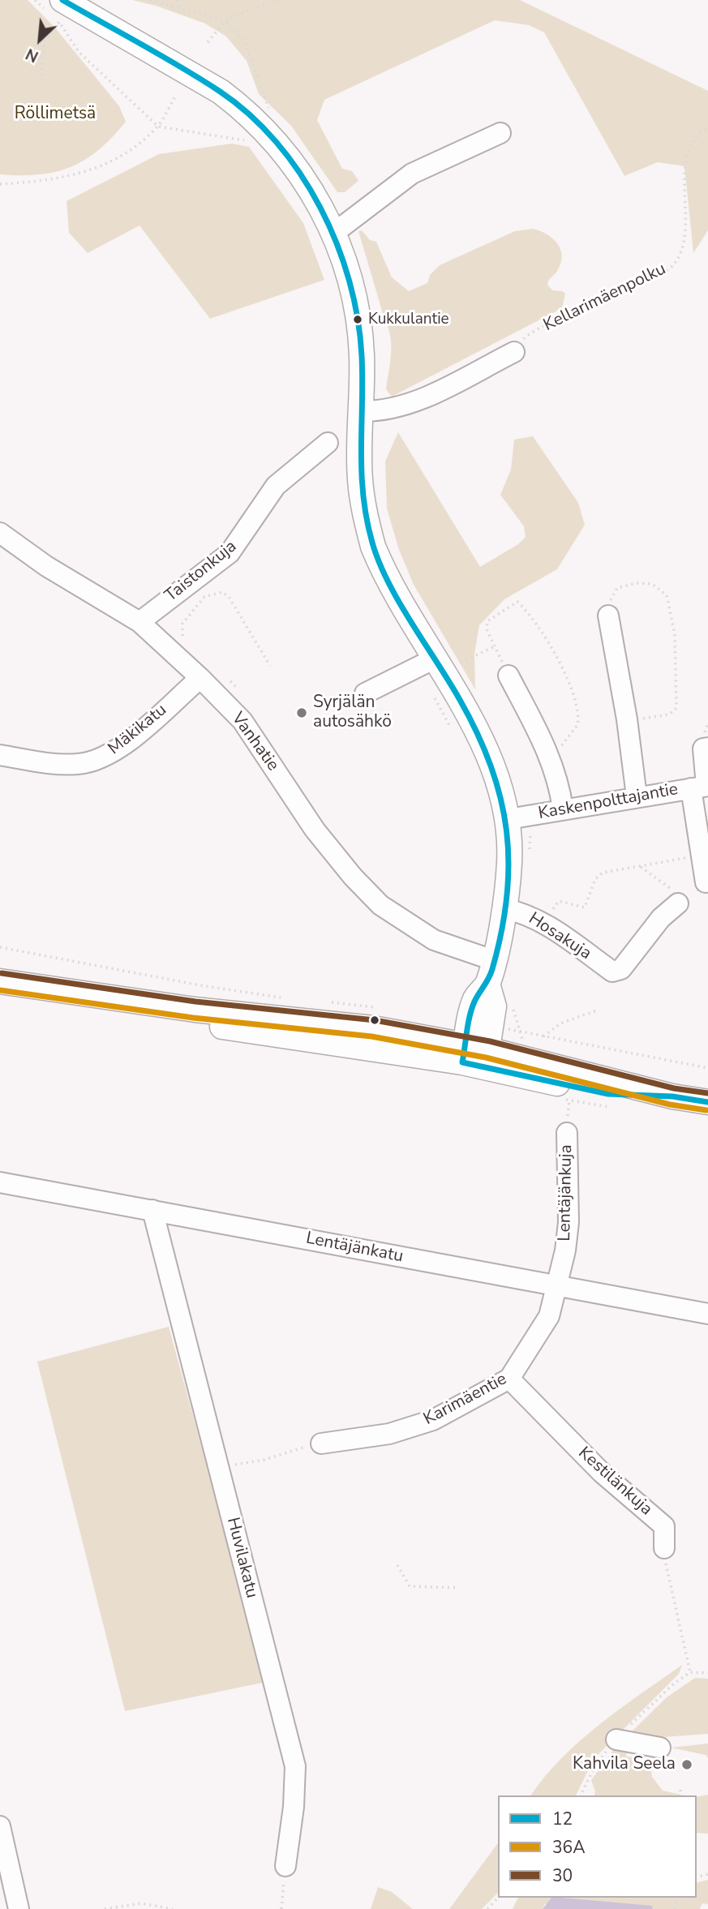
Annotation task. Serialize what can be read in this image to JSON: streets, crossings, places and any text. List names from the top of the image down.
{
  "streets": {
    "street": [
      "Taistonkuja",
      "Mäkikatu",
      "Vanhatie",
      "Kaskenpolttajantie",
      "Hosakuja",
      "Lentäjänkuja",
      "Lentäjänkatu",
      "Karimäentie",
      "Kestilänkuja",
      "Huvilakatu"
    ],
    "path": ["Kellarimäenpolku"]
  },
  "crossings": [
    ["Taistonkuja", "Vanhatie"],
    ["Mäkikatu", "Vanhatie"],
    ["Lentäjänkuja", "Lentäjänkatu"],
    ["Lentäjänkuja", "Karimäentie"],
    ["Lentäjänkatu", "Karimäentie"],
    ["Lentäjänkatu", "Huvilakatu"],
    ["Karimäentie", "Kestilänkuja"]
  ],
  "parks": ["Röllimetsä"],
  "places": ["Kukkulantie", "Syrjälän autosähkö", "Kahvila Seela"],
  "lines": ["transit line 12", "transit line 30", "transit line 36A"],
  "legend": ["12", "36A", "30"],
  "north": "bottom left"
}
